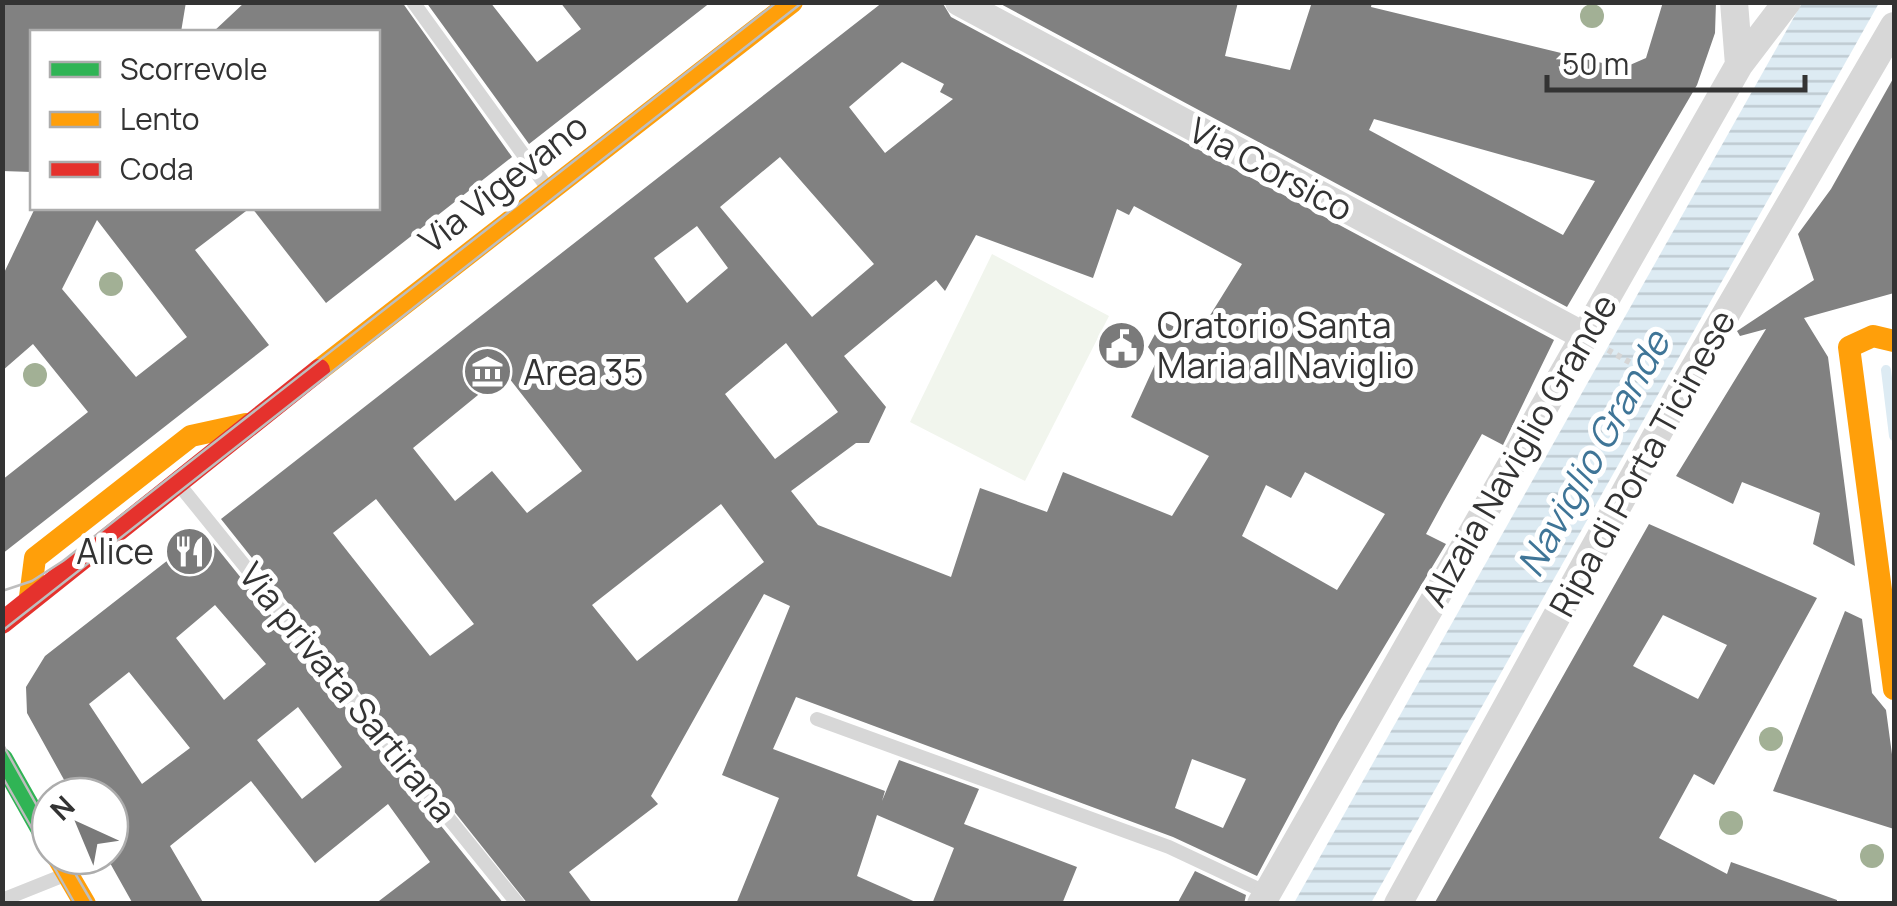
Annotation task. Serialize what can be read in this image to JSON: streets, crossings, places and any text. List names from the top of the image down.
{
  "streets": {
    "street": [
      "Via Corsico",
      "Via Vigevano",
      "Alzaia Naviglio Grande",
      "Ripa di Porta Ticinese"
    ],
    "lane": ["Via privata Sartirana"]
  },
  "crossings": [
    ["Via Corsico", "Alzaia Naviglio Grande"],
    ["Via Vigevano", "Via privata Sartirana"]
  ],
  "water": ["Naviglio Grande"],
  "places": {
    "public building": ["Oratorio Santa Maria al Naviglio"],
    "museum": ["Area 35"],
    "restaurant": ["Alice"]
  },
  "legend": ["Scorrevole", "Lento", "Coda"],
  "scale_bar": "50 m",
  "north": "top left"
}
